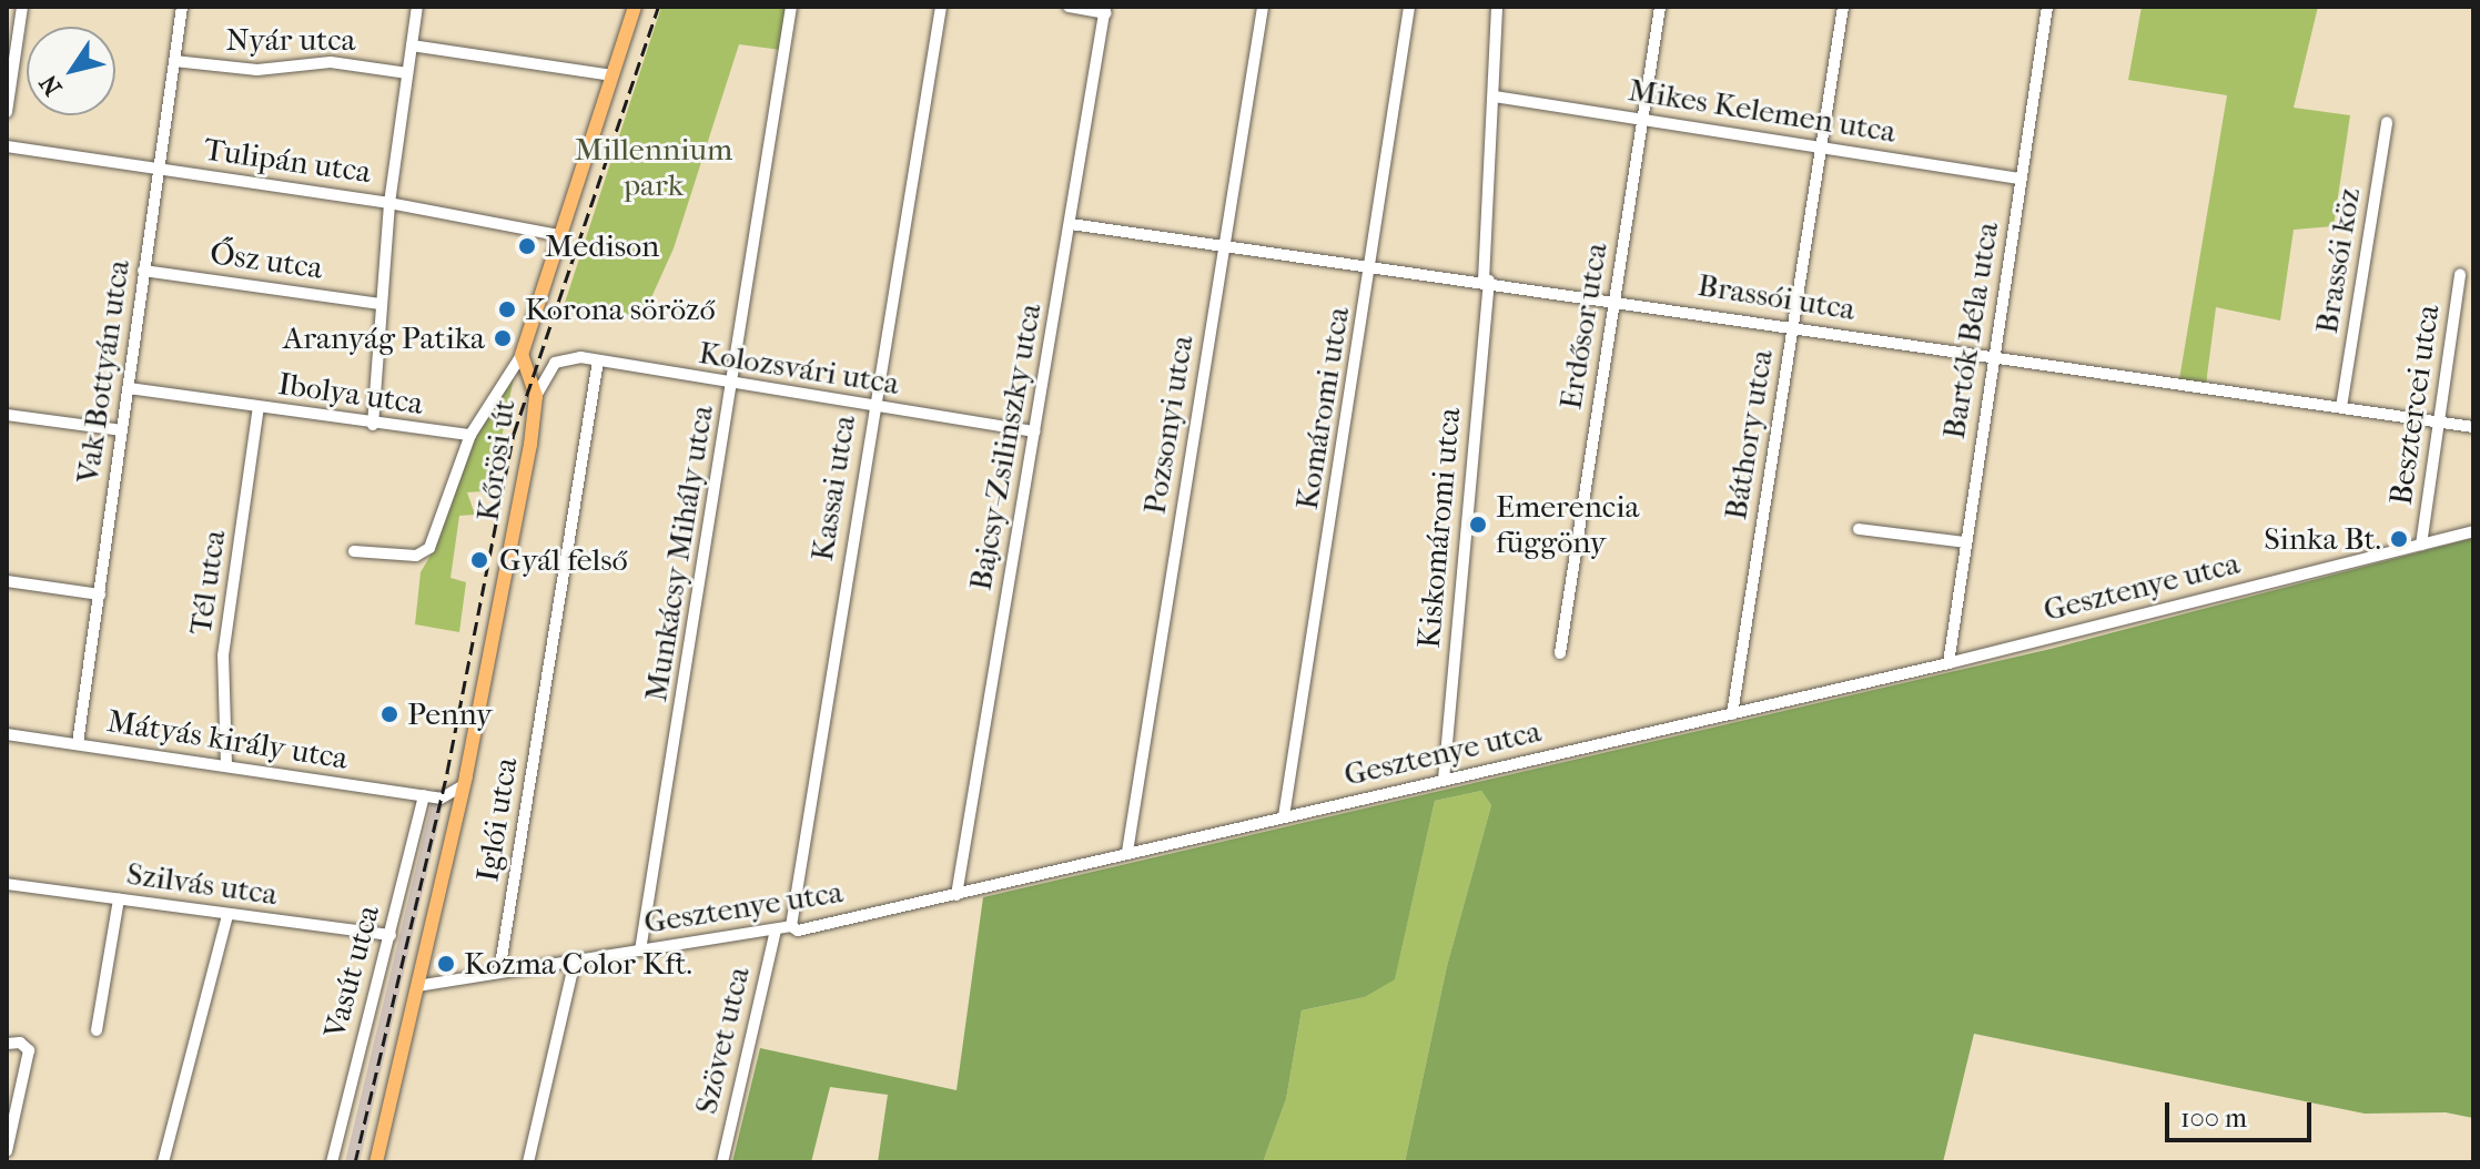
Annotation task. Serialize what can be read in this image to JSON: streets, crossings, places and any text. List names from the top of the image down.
{
  "streets": {
    "main road": ["Kőrösi út"],
    "street": [
      "Nyár utca",
      "Mikes Kelemen utca",
      "Tulipán utca",
      "Ősz utca",
      "Brassói köz",
      "Brassói utca",
      "Erdősor utca",
      "Bartók Béla utca",
      "Kolozsvári utca",
      "Vak Bottyán utca",
      "Ibolya utca",
      "Besztercei utca",
      "Komáromi utca",
      "Pozsonyi utca",
      "Báthory utca",
      "Bajcsy-Zsilinszky utca",
      "Kassai utca",
      "Kiskomáromi utca",
      "Munkácsy Mihály utca",
      "Tél utca",
      "Gesztenye utca",
      "Mátyás király utca",
      "Iglói utca",
      "Szilvás utca",
      "Vasút utca",
      "Szövet utca"
    ]
  },
  "crossings": [
    ["Nyár utca", "Vak Bottyán utca"],
    ["Mikes Kelemen utca", "Erdősor utca"],
    ["Mikes Kelemen utca", "Bartók Béla utca"],
    ["Mikes Kelemen utca", "Báthory utca"],
    ["Mikes Kelemen utca", "Kiskomáromi utca"],
    ["Tulipán utca", "Vak Bottyán utca"],
    ["Ősz utca", "Vak Bottyán utca"],
    ["Brassói köz", "Brassói utca"],
    ["Brassói utca", "Erdősor utca"],
    ["Brassói utca", "Bartók Béla utca"],
    ["Brassói utca", "Besztercei utca"],
    ["Brassói utca", "Komáromi utca"],
    ["Brassói utca", "Pozsonyi utca"],
    ["Brassói utca", "Báthory utca"],
    ["Brassói utca", "Bajcsy-Zsilinszky utca"],
    ["Brassói utca", "Kiskomáromi utca"],
    ["Bartók Béla utca", "Gesztenye utca"],
    ["Kolozsvári utca", "Bajcsy-Zsilinszky utca"],
    ["Kolozsvári utca", "Kőrösi út"],
    ["Kolozsvári utca", "Kassai utca"],
    ["Kolozsvári utca", "Munkácsy Mihály utca"],
    ["Kolozsvári utca", "Iglói utca"],
    ["Vak Bottyán utca", "Ibolya utca"],
    ["Vak Bottyán utca", "Mátyás király utca"],
    ["Ibolya utca", "Tél utca"],
    ["Besztercei utca", "Gesztenye utca"],
    ["Komáromi utca", "Gesztenye utca"],
    ["Pozsonyi utca", "Gesztenye utca"],
    ["Báthory utca", "Gesztenye utca"],
    ["Bajcsy-Zsilinszky utca", "Gesztenye utca"],
    ["Kőrösi út", "Gesztenye utca"],
    ["Kassai utca", "Gesztenye utca"],
    ["Kiskomáromi utca", "Gesztenye utca"],
    ["Munkácsy Mihály utca", "Gesztenye utca"],
    ["Tél utca", "Mátyás király utca"],
    ["Gesztenye utca", "Iglói utca"],
    ["Gesztenye utca", "Szövet utca"],
    ["Mátyás király utca", "Vasút utca"],
    ["Szilvás utca", "Vasút utca"]
  ],
  "parks": ["Millennium park"],
  "places": [
    "Medison",
    "Korona söröző",
    "Aranyág Patika",
    "Emerencia függöny",
    "Sinka Bt.",
    "Gyál felső",
    "Penny",
    "Kozma Color Kft."
  ],
  "scale_bar": "100 m",
  "north": "bottom left"
}
